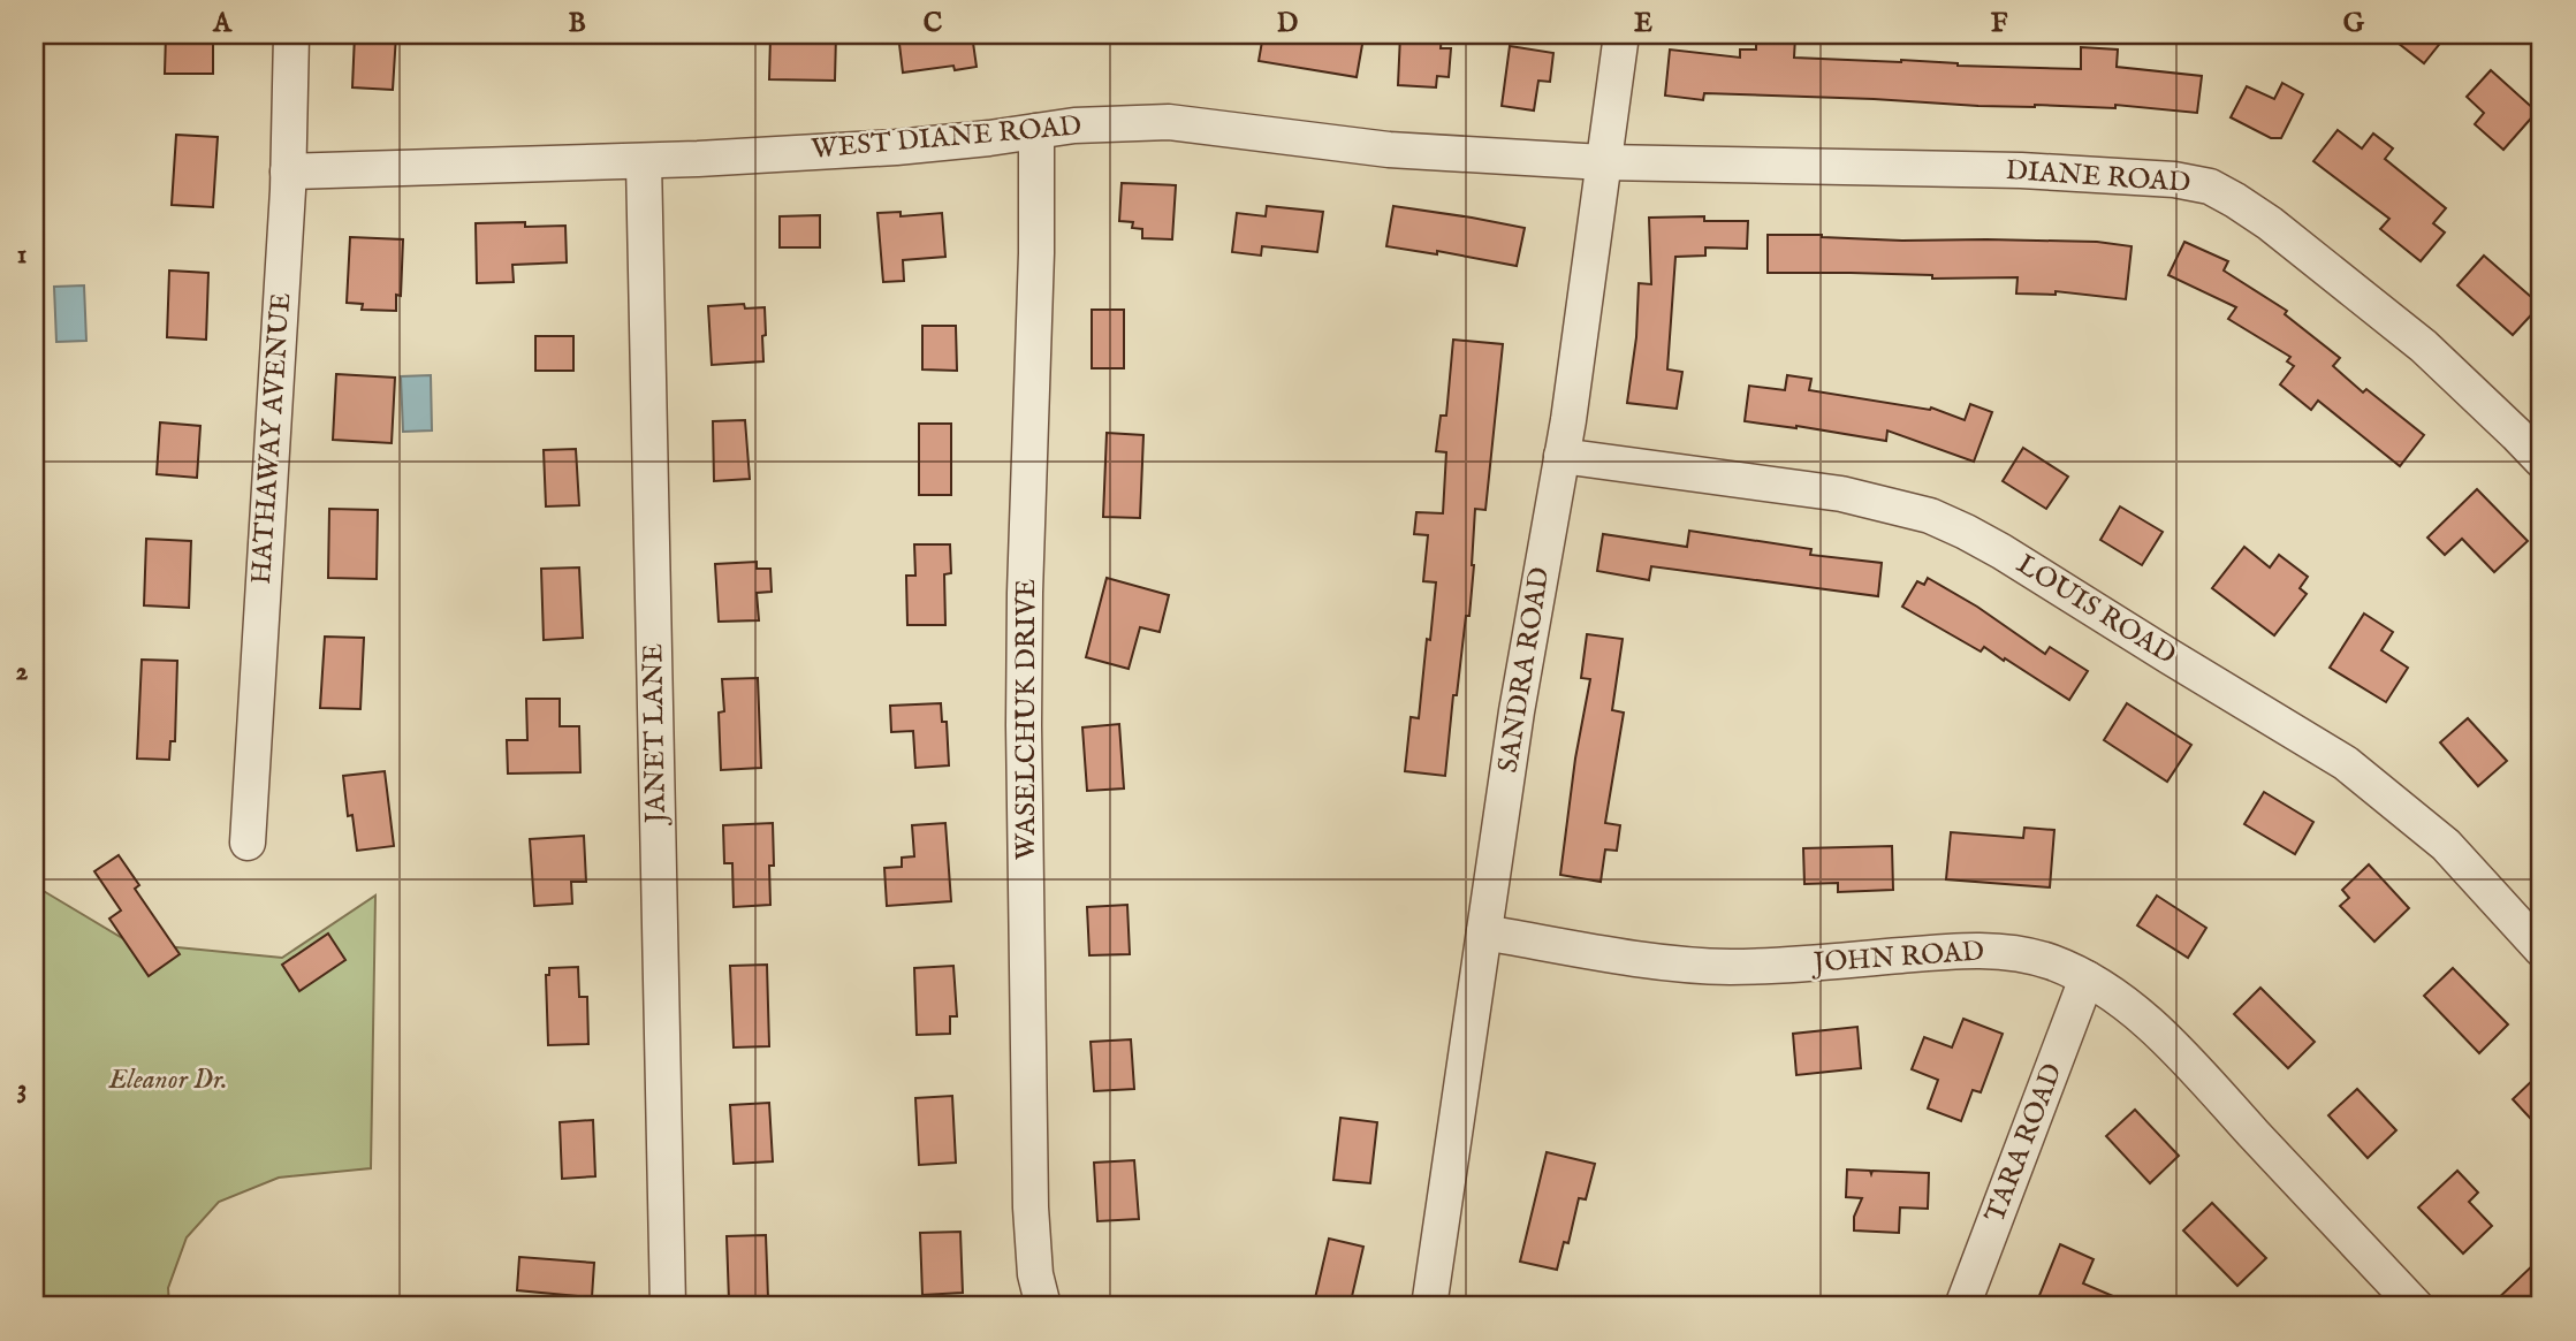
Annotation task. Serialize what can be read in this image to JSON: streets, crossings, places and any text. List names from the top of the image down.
{
  "streets": {
    "street": [
      "WEST DIANE ROAD",
      "DIANE ROAD",
      "HATHAWAY AVENUE",
      "LOUIS ROAD",
      "SANDRA ROAD",
      "WASELCHUK DRIVE",
      "JANET LANE",
      "JOHN ROAD",
      "TARA ROAD"
    ]
  },
  "crossings": [
    ["WEST DIANE ROAD", "DIANE ROAD"],
    ["WEST DIANE ROAD", "HATHAWAY AVENUE"],
    ["WEST DIANE ROAD", "SANDRA ROAD"],
    ["WEST DIANE ROAD", "WASELCHUK DRIVE"],
    ["WEST DIANE ROAD", "JANET LANE"],
    ["DIANE ROAD", "SANDRA ROAD"],
    ["LOUIS ROAD", "SANDRA ROAD"],
    ["SANDRA ROAD", "JOHN ROAD"],
    ["JOHN ROAD", "TARA ROAD"]
  ],
  "parks": ["Eleanor Dr."],
  "grid": {
    "columns": [
      "A",
      "B",
      "C",
      "D",
      "E",
      "F",
      "G"
    ],
    "rows": ["1", "2", "3"]
  }
}
